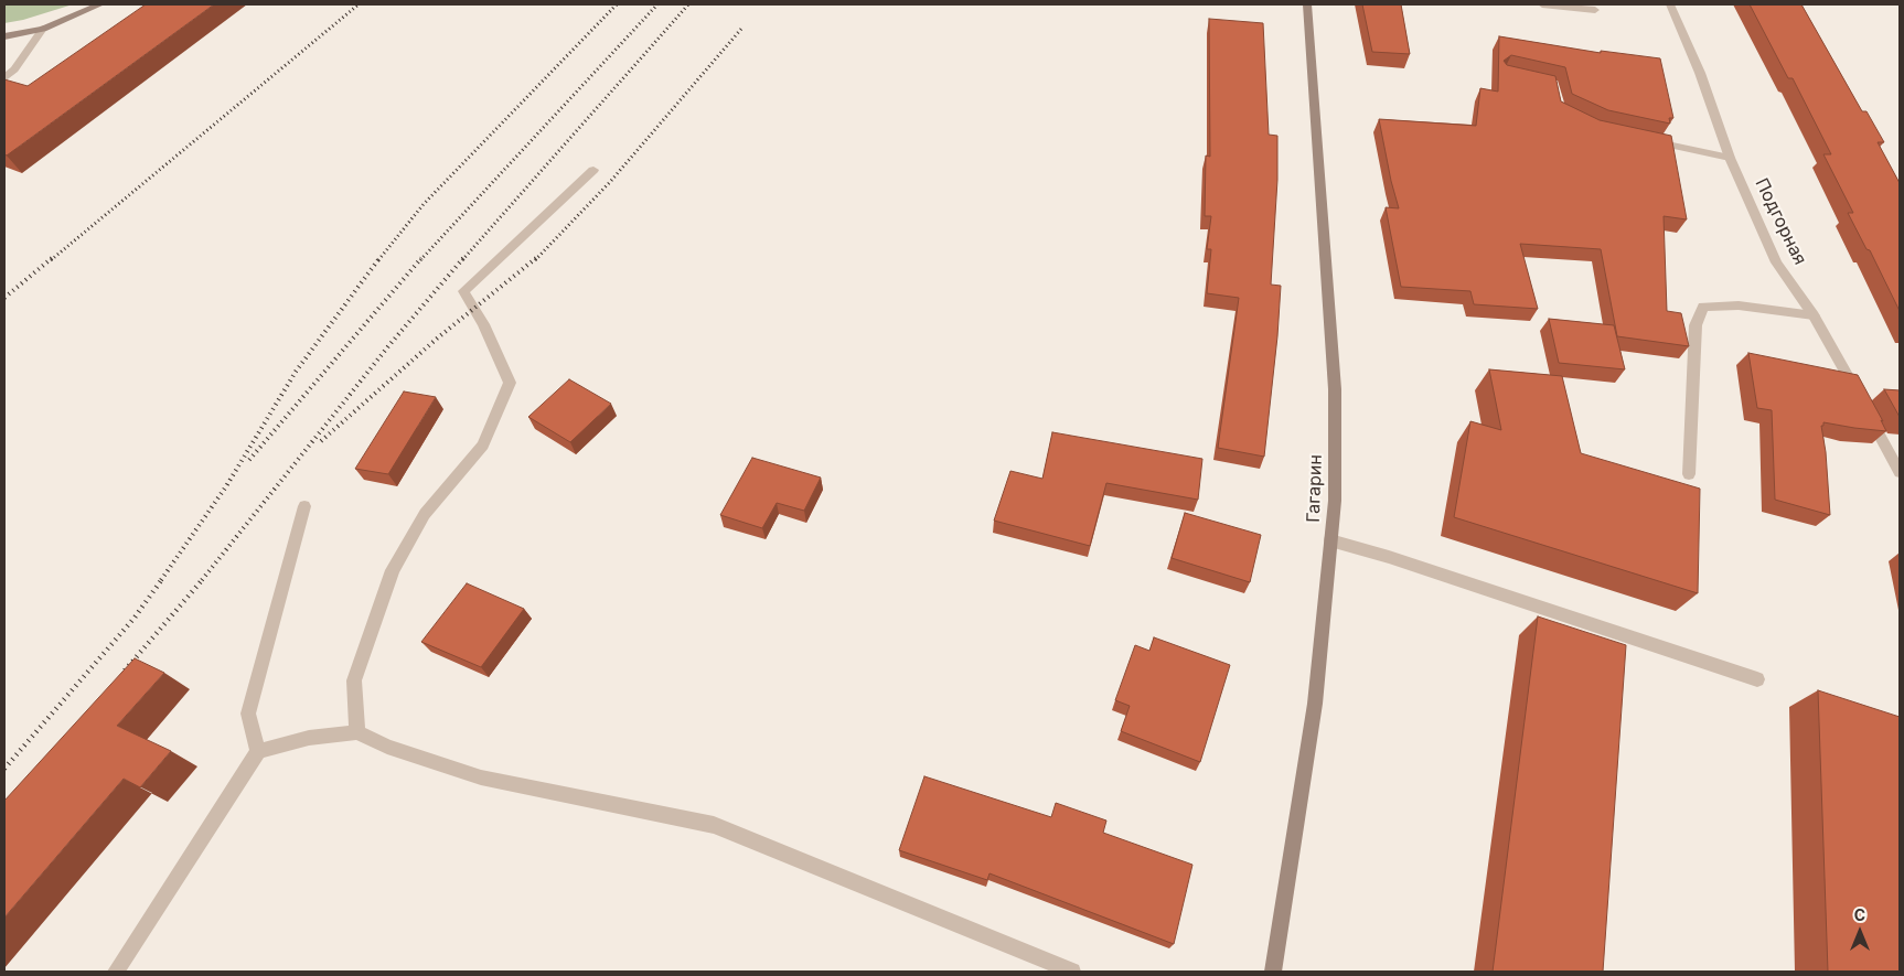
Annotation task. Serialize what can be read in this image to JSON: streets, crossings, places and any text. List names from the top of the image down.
{
  "streets": {
    "main road": ["Гагарин"],
    "street": ["Подгорная"]
  },
  "north": "top"
}
